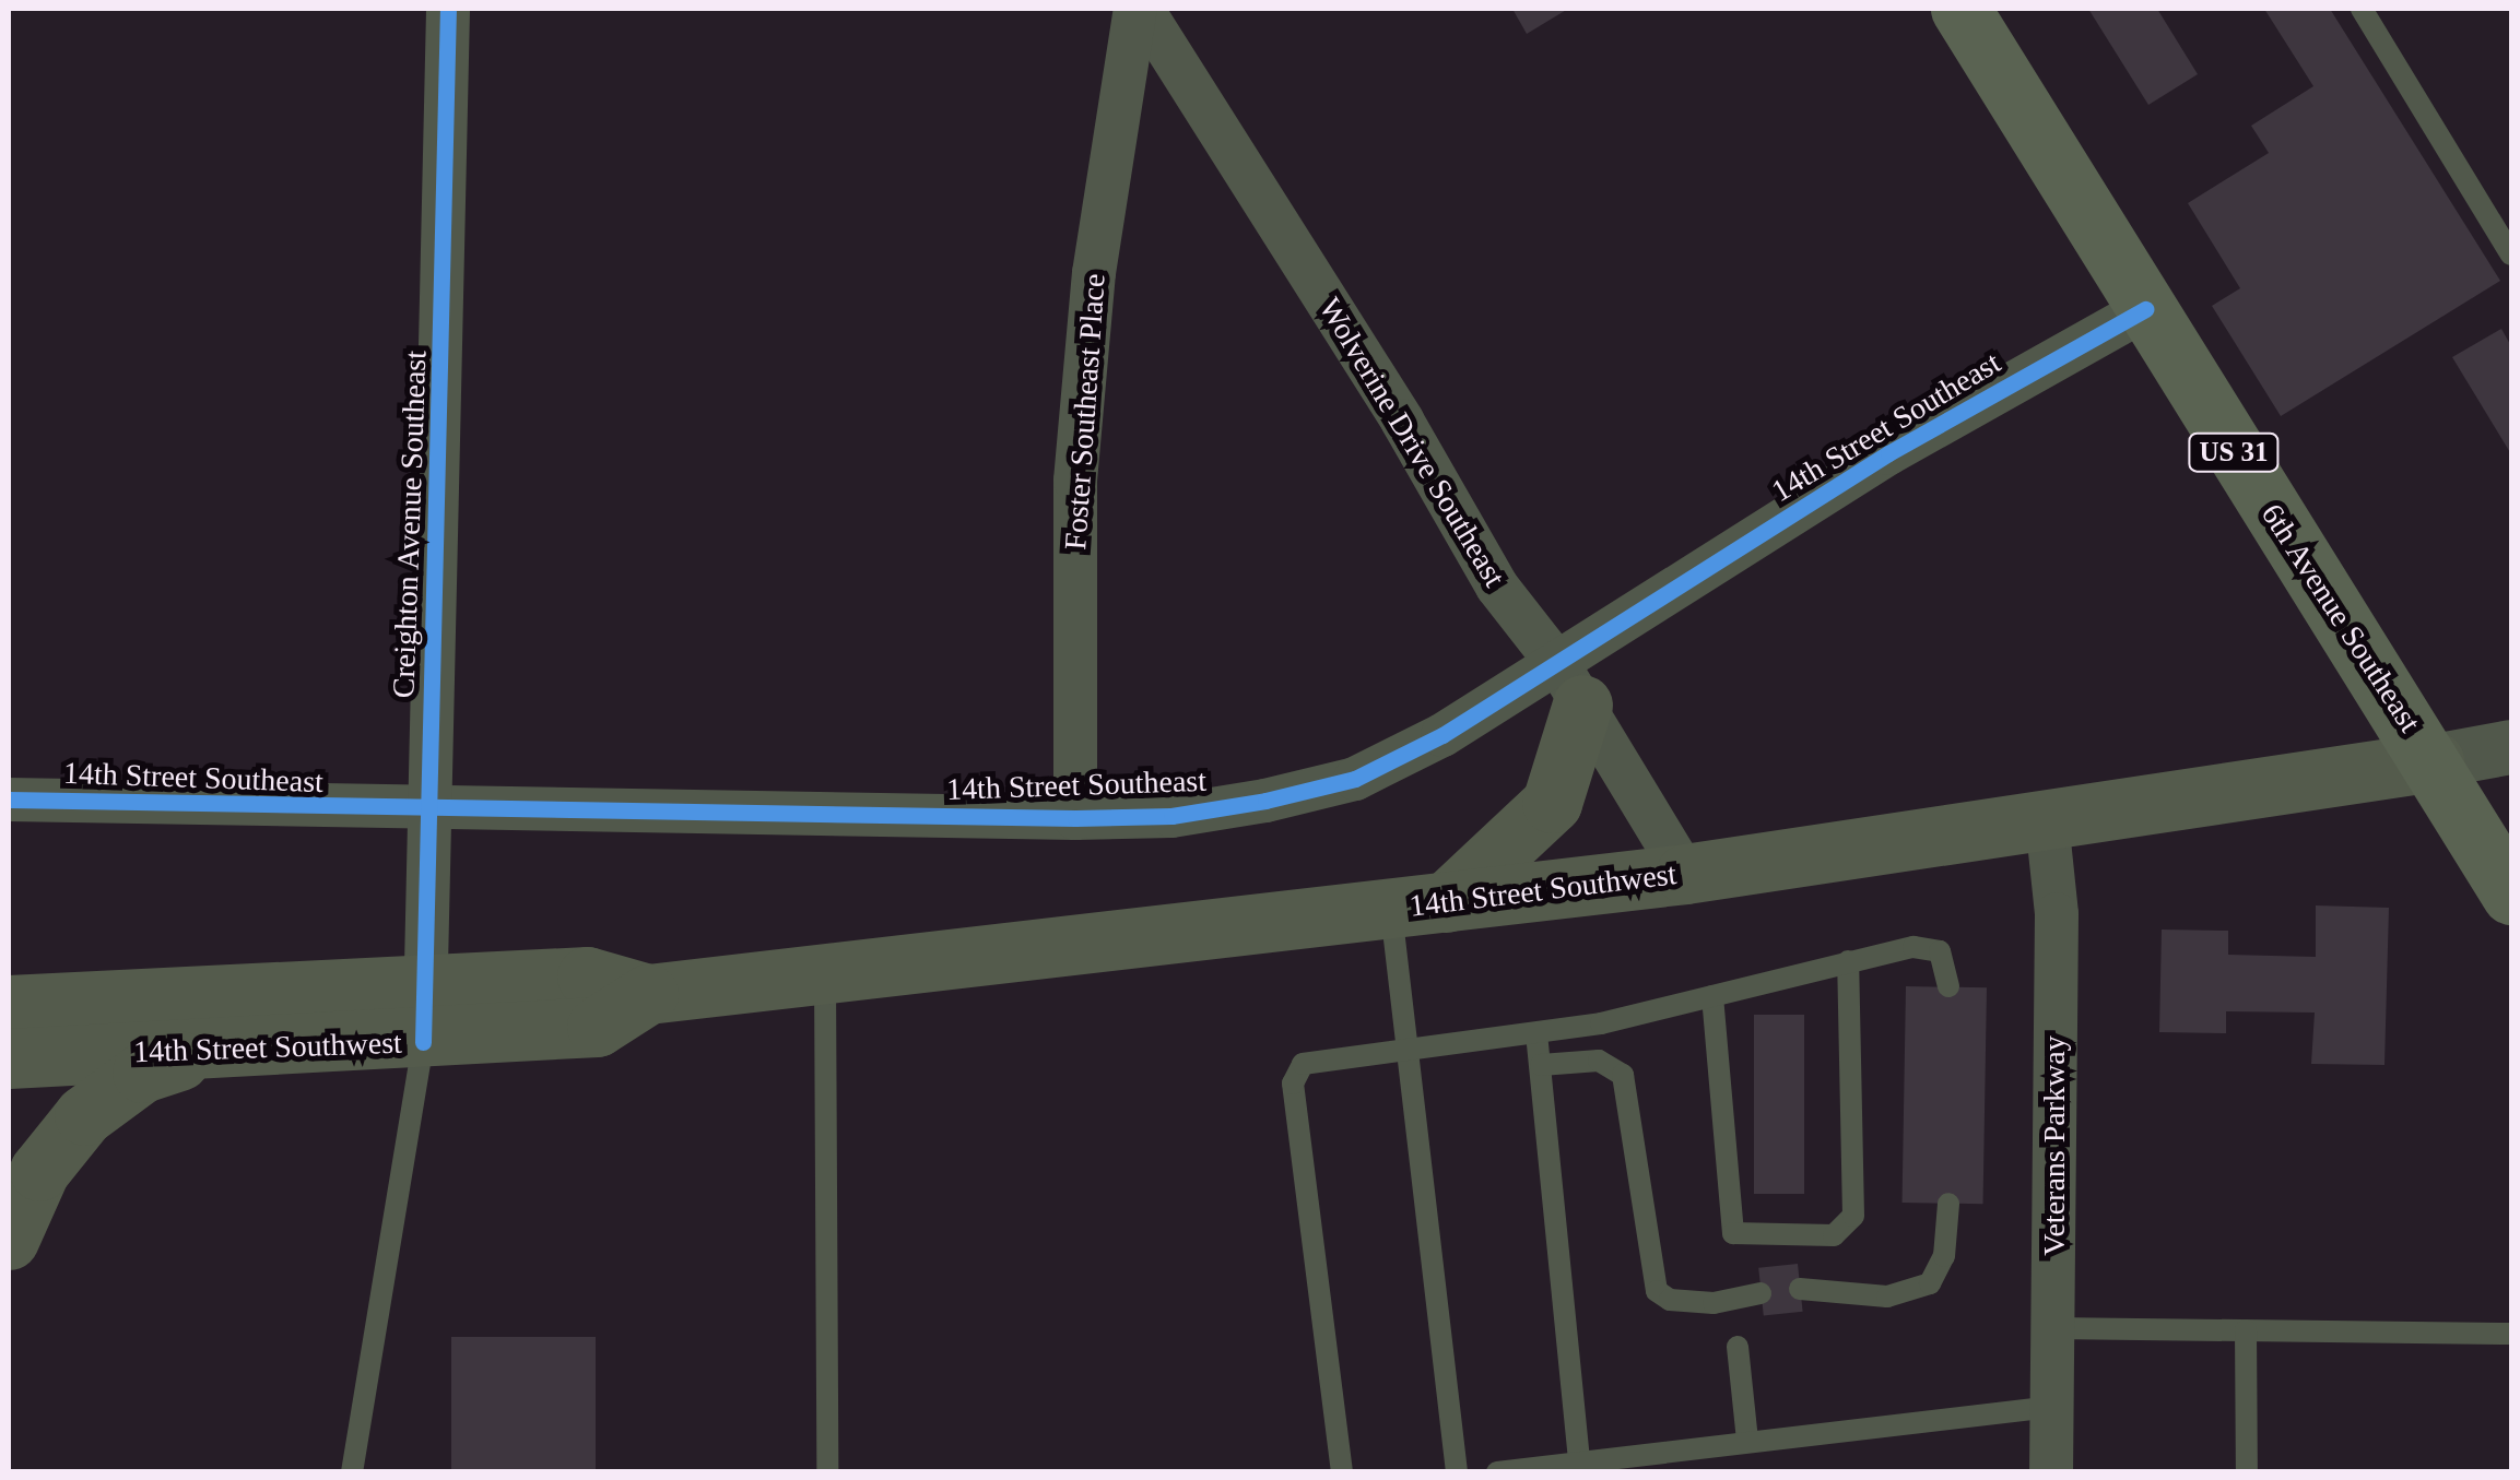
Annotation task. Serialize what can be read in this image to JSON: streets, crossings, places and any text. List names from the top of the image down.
{
  "streets": {
    "main road": ["US 31", "6th Avenue Southeast", "14th Street Southwest"],
    "street": [
      "Foster Southeast Place",
      "14th Street Southeast",
      "Wolverine Drive Southeast",
      "Creighton Avenue Southeast",
      "Veterans Parkway"
    ]
  },
  "crossings": [
    ["Foster Southeast Place", "14th Street Southeast"],
    ["Foster Southeast Place", "Wolverine Drive Southeast"],
    ["14th Street Southeast", "Wolverine Drive Southeast"],
    ["14th Street Southeast", "Creighton Avenue Southeast"],
    ["14th Street Southeast", "6th Avenue Southeast"],
    ["Wolverine Drive Southeast", "14th Street Southwest"],
    ["Creighton Avenue Southeast", "14th Street Southwest"],
    ["6th Avenue Southeast", "14th Street Southwest"],
    ["14th Street Southwest", "Veterans Parkway"]
  ]
}
